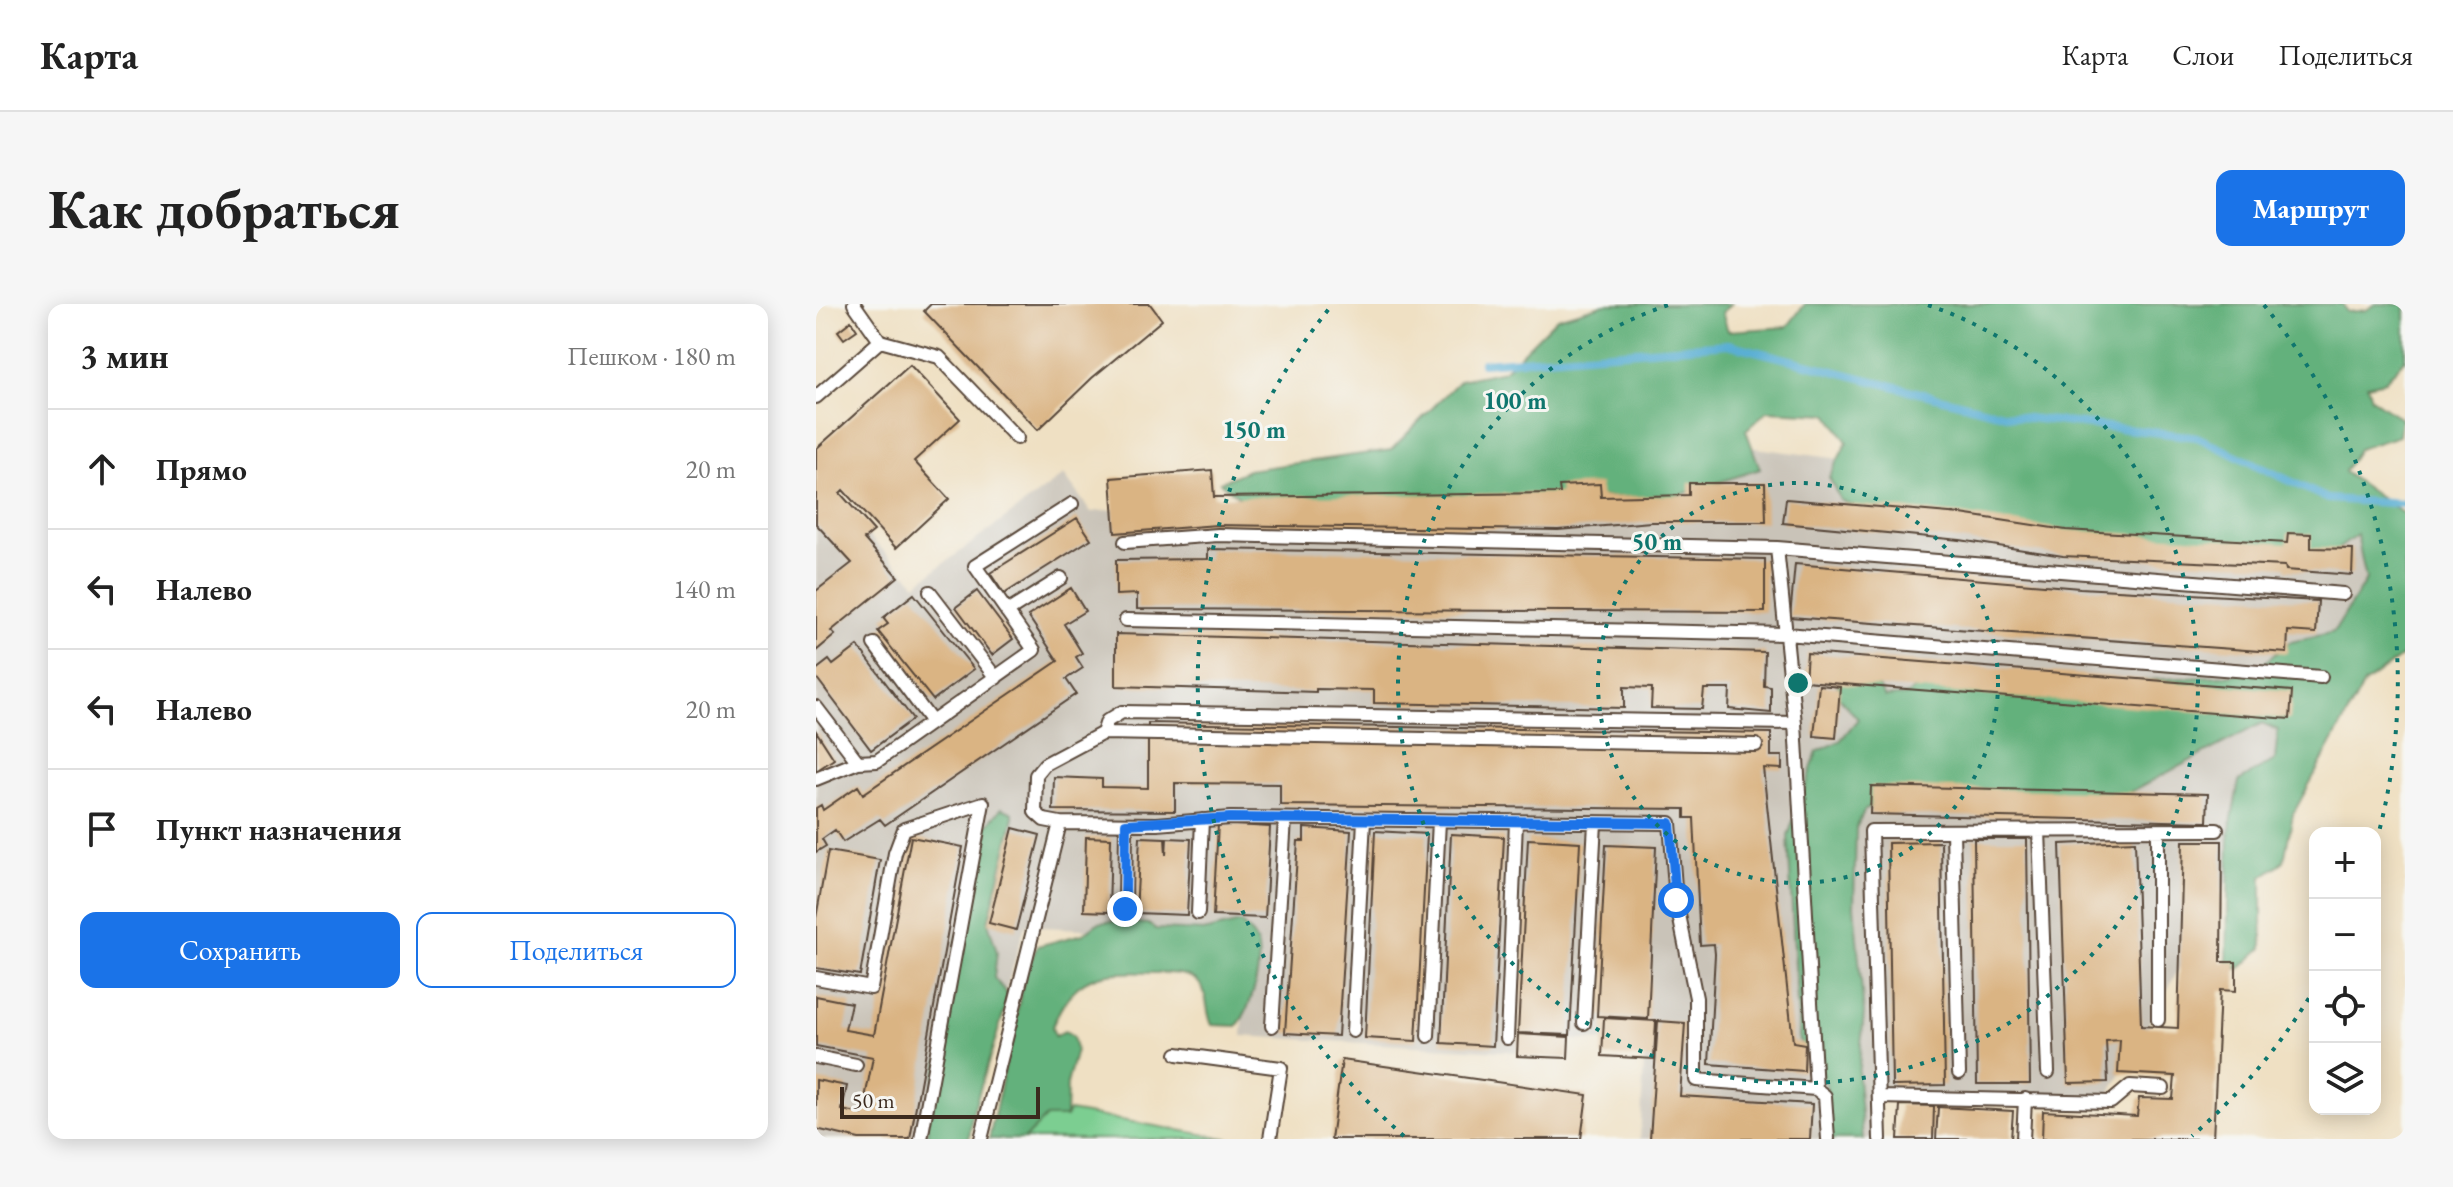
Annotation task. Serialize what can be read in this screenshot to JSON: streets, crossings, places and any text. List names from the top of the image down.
{
  "scale_bar": "50 m",
  "page": {
    "header": "Карта",
    "nav": ["Карта", "Слои", "Поделиться"],
    "buttons": [
      "Маршрут",
      ["Сохранить", "Поделиться"]
    ],
    "title": "Как добраться",
    "heading": ["3 мин", "Пешком · 180 m"],
    "list": [
      ["Прямо", "20 m"],
      ["Налево", "140 m"],
      ["Налево", "20 m"],
      "Пункт назначения"
    ],
    "map_buttons": ["+", "−"],
    "scale": "50 m"
  },
  "rings": ["100 m", "150 m", "50 m"]
}
